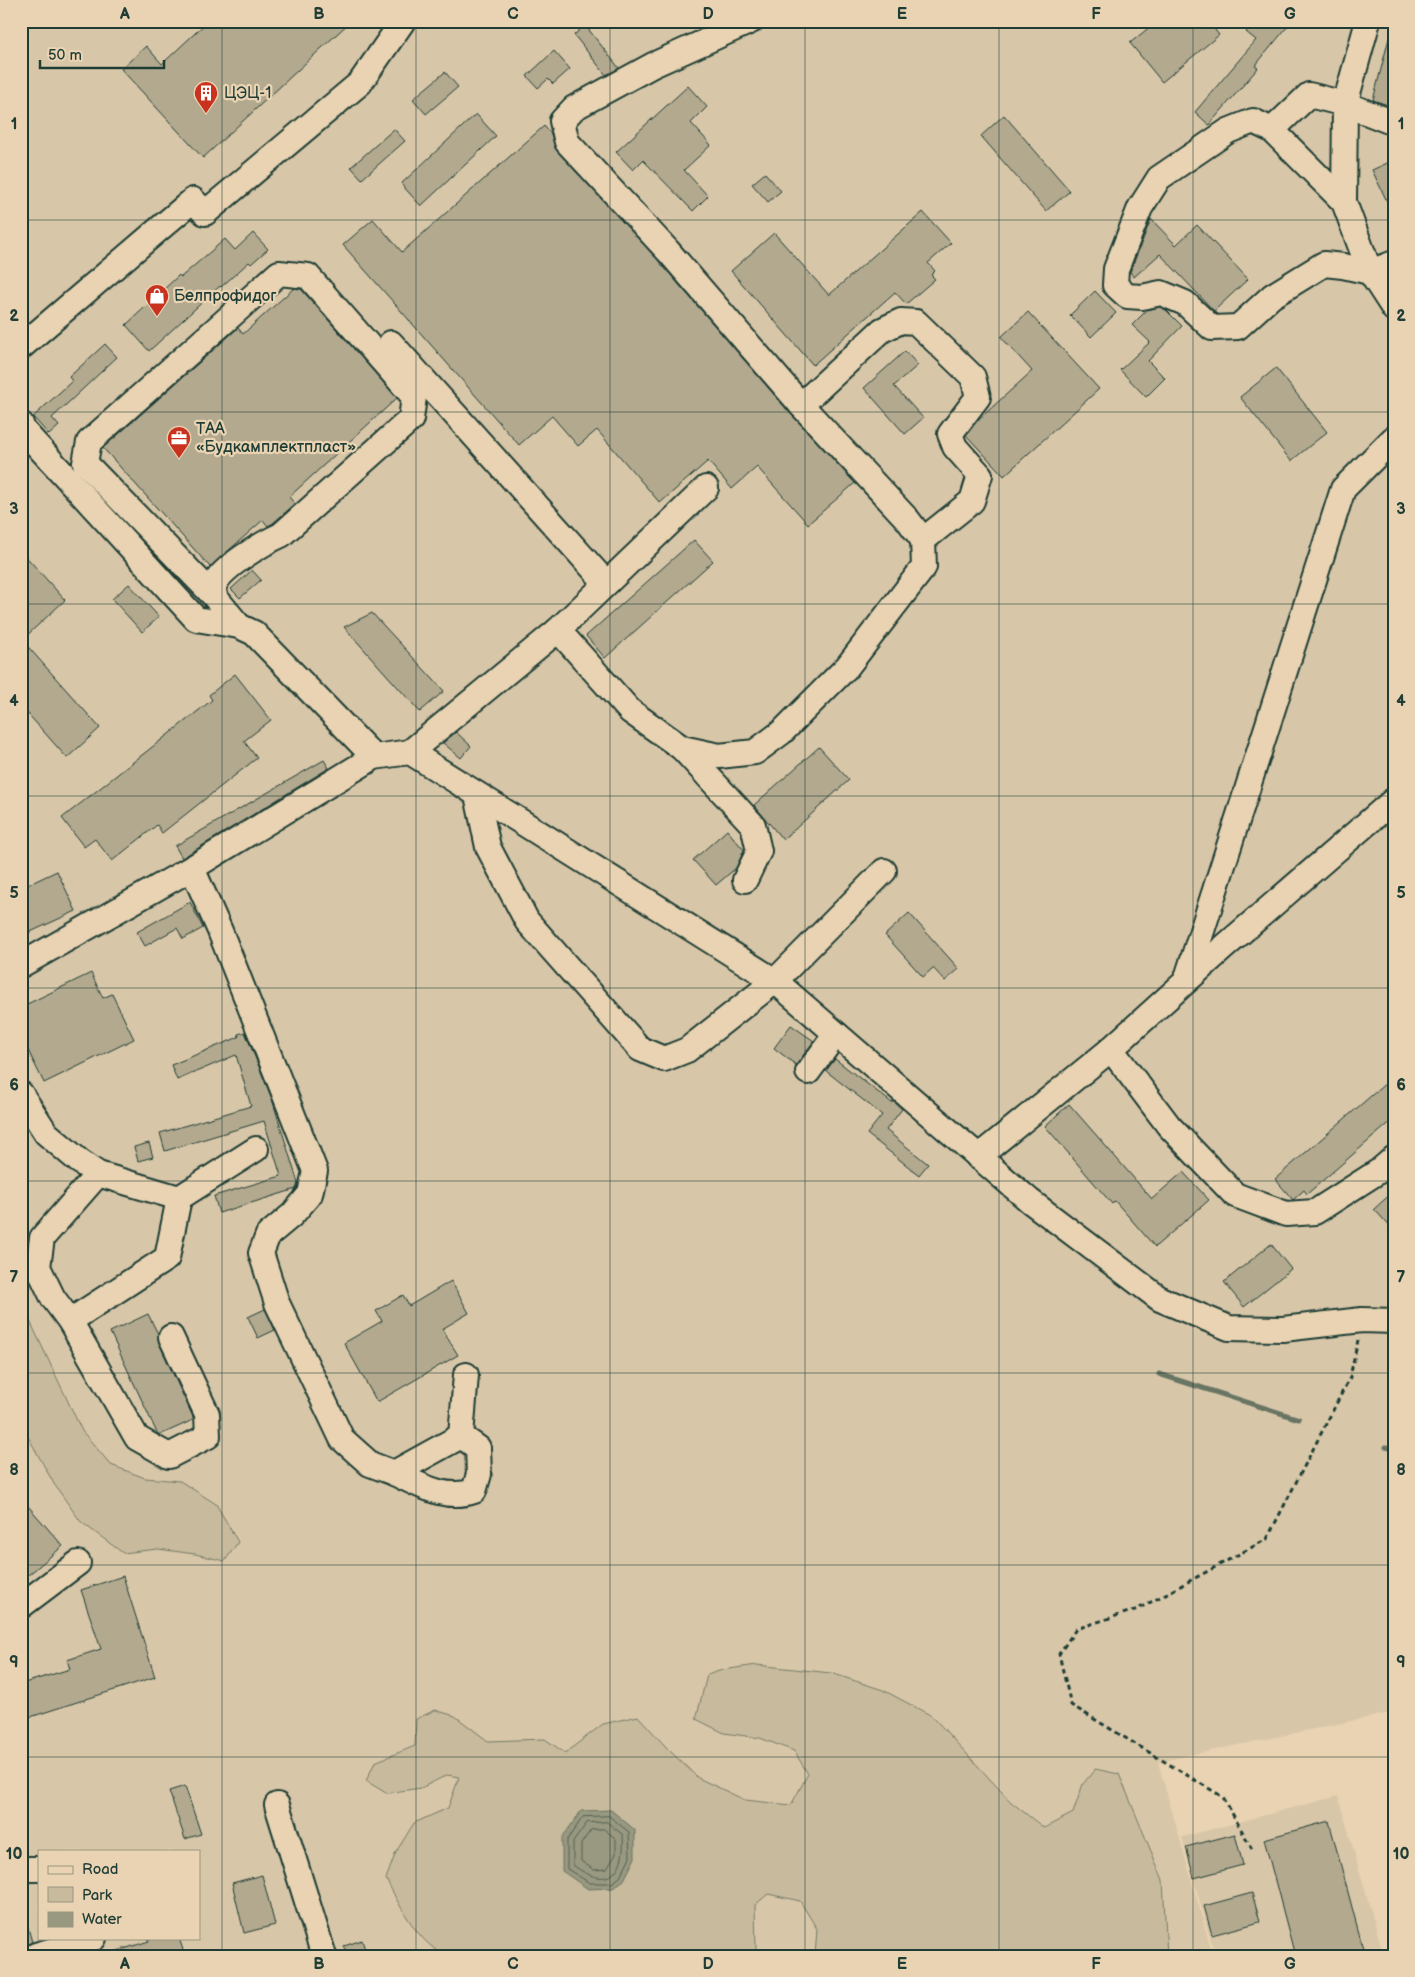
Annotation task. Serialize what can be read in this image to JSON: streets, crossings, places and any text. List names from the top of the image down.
{
  "places": {
    "building": ["ЦЭЦ-1"],
    "shop": ["Белпрофидог"],
    "office": ["ТАА «Будкамплектпласт»"]
  },
  "legend": ["Road", "Park", "Water"],
  "scale_bar": "50 m",
  "grid": {
    "columns": [
      "A",
      "B",
      "C",
      "D",
      "E",
      "F",
      "G"
    ],
    "rows": [
      "1",
      "2",
      "3",
      "4",
      "5",
      "6",
      "7",
      "8",
      "9",
      "10"
    ]
  }
}
